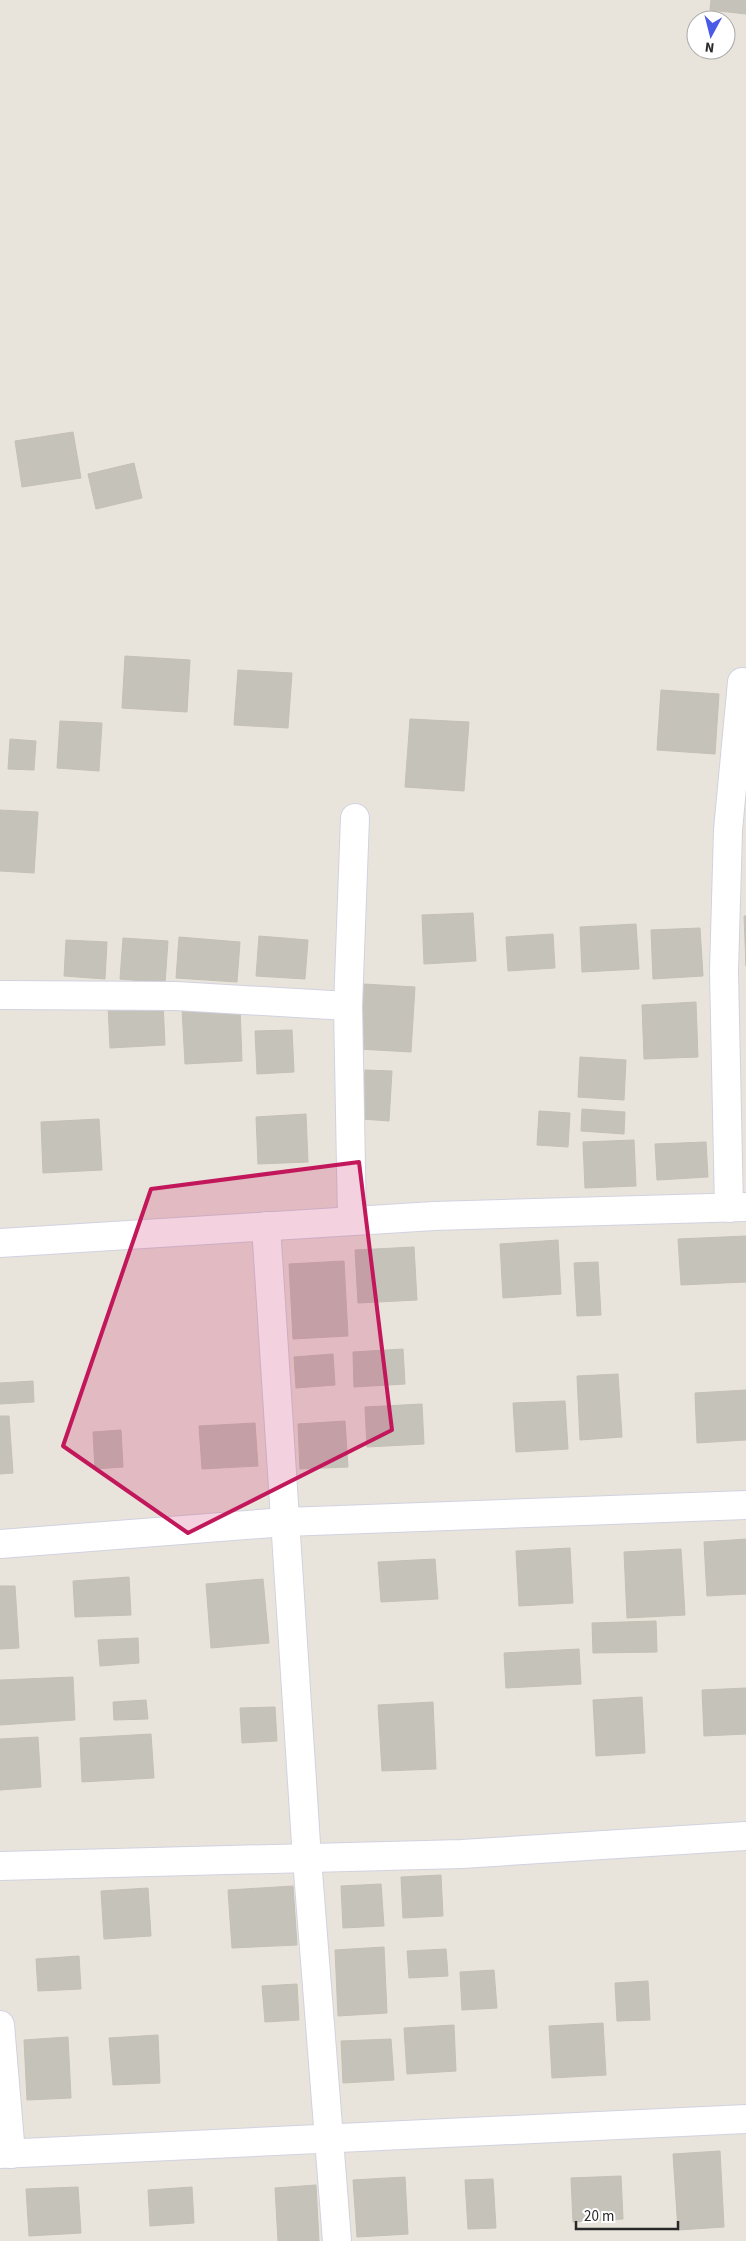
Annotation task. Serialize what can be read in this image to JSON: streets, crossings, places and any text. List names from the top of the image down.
{
  "scale_bar": "20 m",
  "north": "bottom"
}
